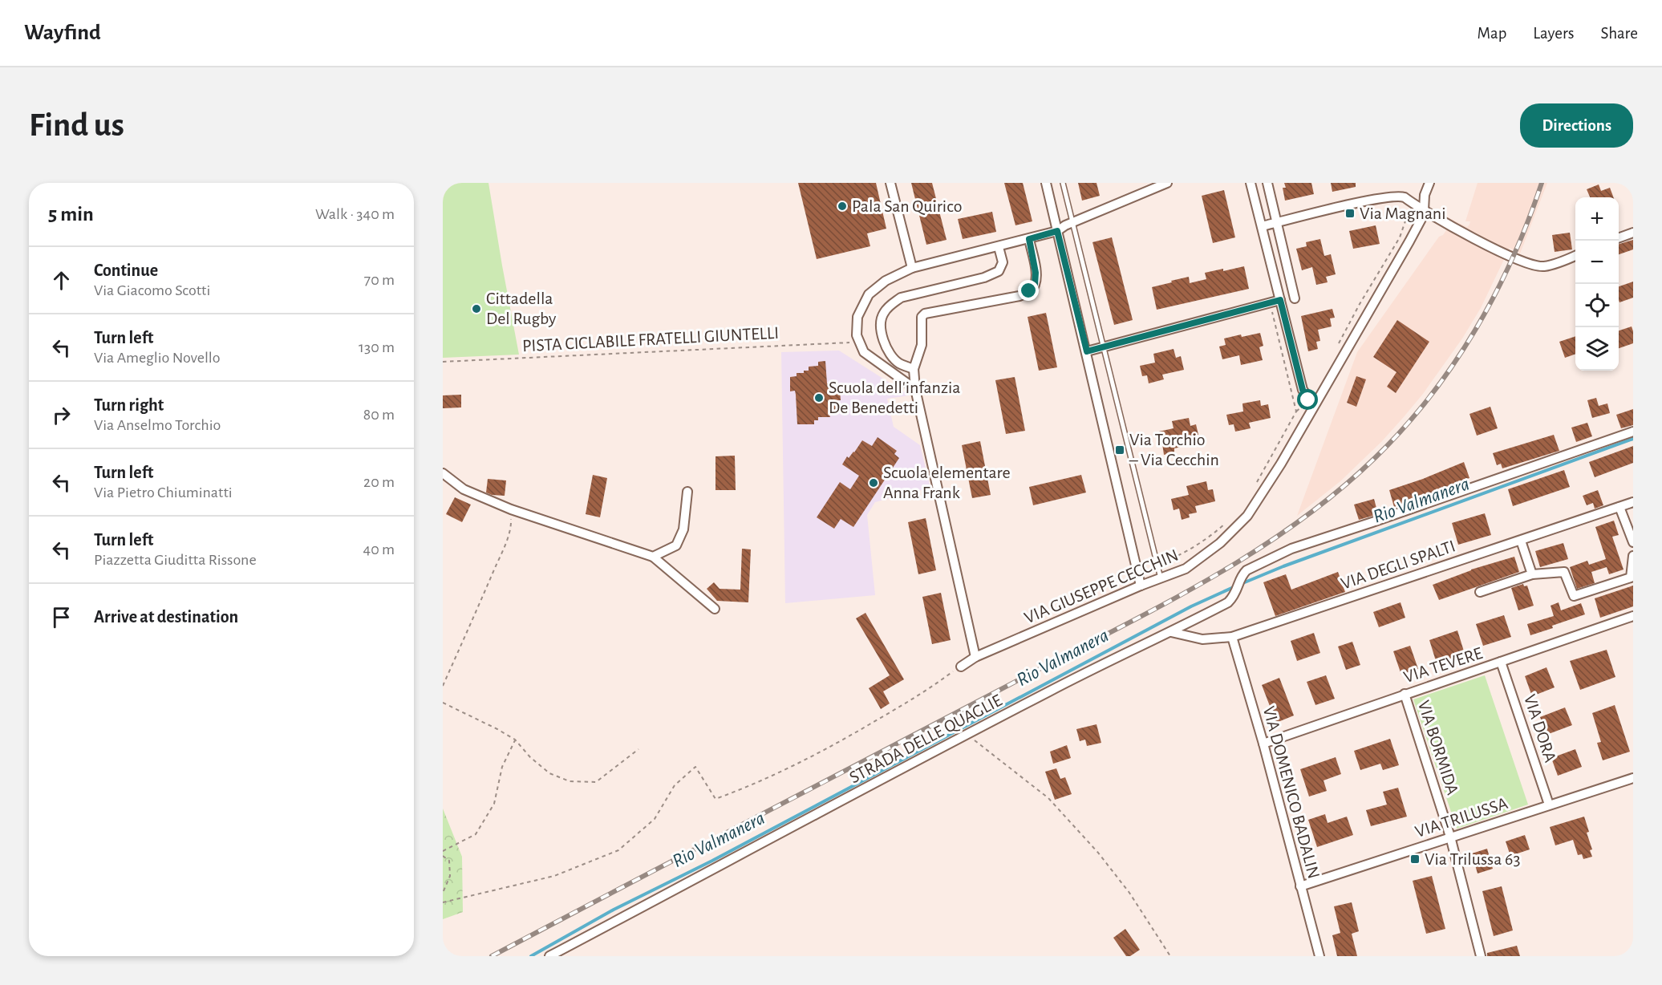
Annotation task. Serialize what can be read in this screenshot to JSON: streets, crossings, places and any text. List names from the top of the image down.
{
  "streets": {
    "street": [
      "VIA DEGLI SPALTI",
      "VIA GIUSEPPE CECCHIN",
      "VIA TEVERE",
      "VIA DORA",
      "STRADA DELLE QUAGLIE",
      "VIA BORMIDA",
      "VIA DOMENICO BADALIN",
      "VIA TRILUSSA"
    ],
    "path": ["PISTA CICLABILE FRATELLI GIUNTELLI"]
  },
  "crossings": [
    ["VIA DEGLI SPALTI", "STRADA DELLE QUAGLIE"],
    ["VIA DEGLI SPALTI", "VIA DOMENICO BADALIN"],
    ["VIA TEVERE", "VIA DORA"],
    ["VIA TEVERE", "VIA BORMIDA"],
    ["VIA TEVERE", "VIA DOMENICO BADALIN"],
    ["VIA DORA", "VIA TRILUSSA"],
    ["VIA BORMIDA", "VIA TRILUSSA"],
    ["VIA DOMENICO BADALIN", "VIA TRILUSSA"]
  ],
  "water": ["Rio Valmanera"],
  "places": {
    "other": [
      "Pala San Quirico",
      "Cittadella Del Rugby",
      "Scuola dell'infanzia De Benedetti",
      "Scuola elementare Anna Frank"
    ],
    "transit": ["Via Magnani", "Via Torchio – Via Cecchin", "Via Trilussa 63"]
  },
  "page": {
    "header": "Wayfind",
    "nav": ["Map", "Layers", "Share"],
    "buttons": "Directions",
    "title": "Find us",
    "heading": ["5 min", "Walk · 340 m"],
    "map_buttons": ["+", "−"],
    "list": [
      ["Continue", "Via Giacomo Scotti", "70 m"],
      ["Turn left", "Via Ameglio Novello", "130 m"],
      ["Turn right", "Via Anselmo Torchio", "80 m"],
      ["Turn left", "Via Pietro Chiuminatti", "20 m"],
      ["Turn left", "Piazzetta Giuditta Rissone", "40 m"],
      "Arrive at destination"
    ]
  }
}
